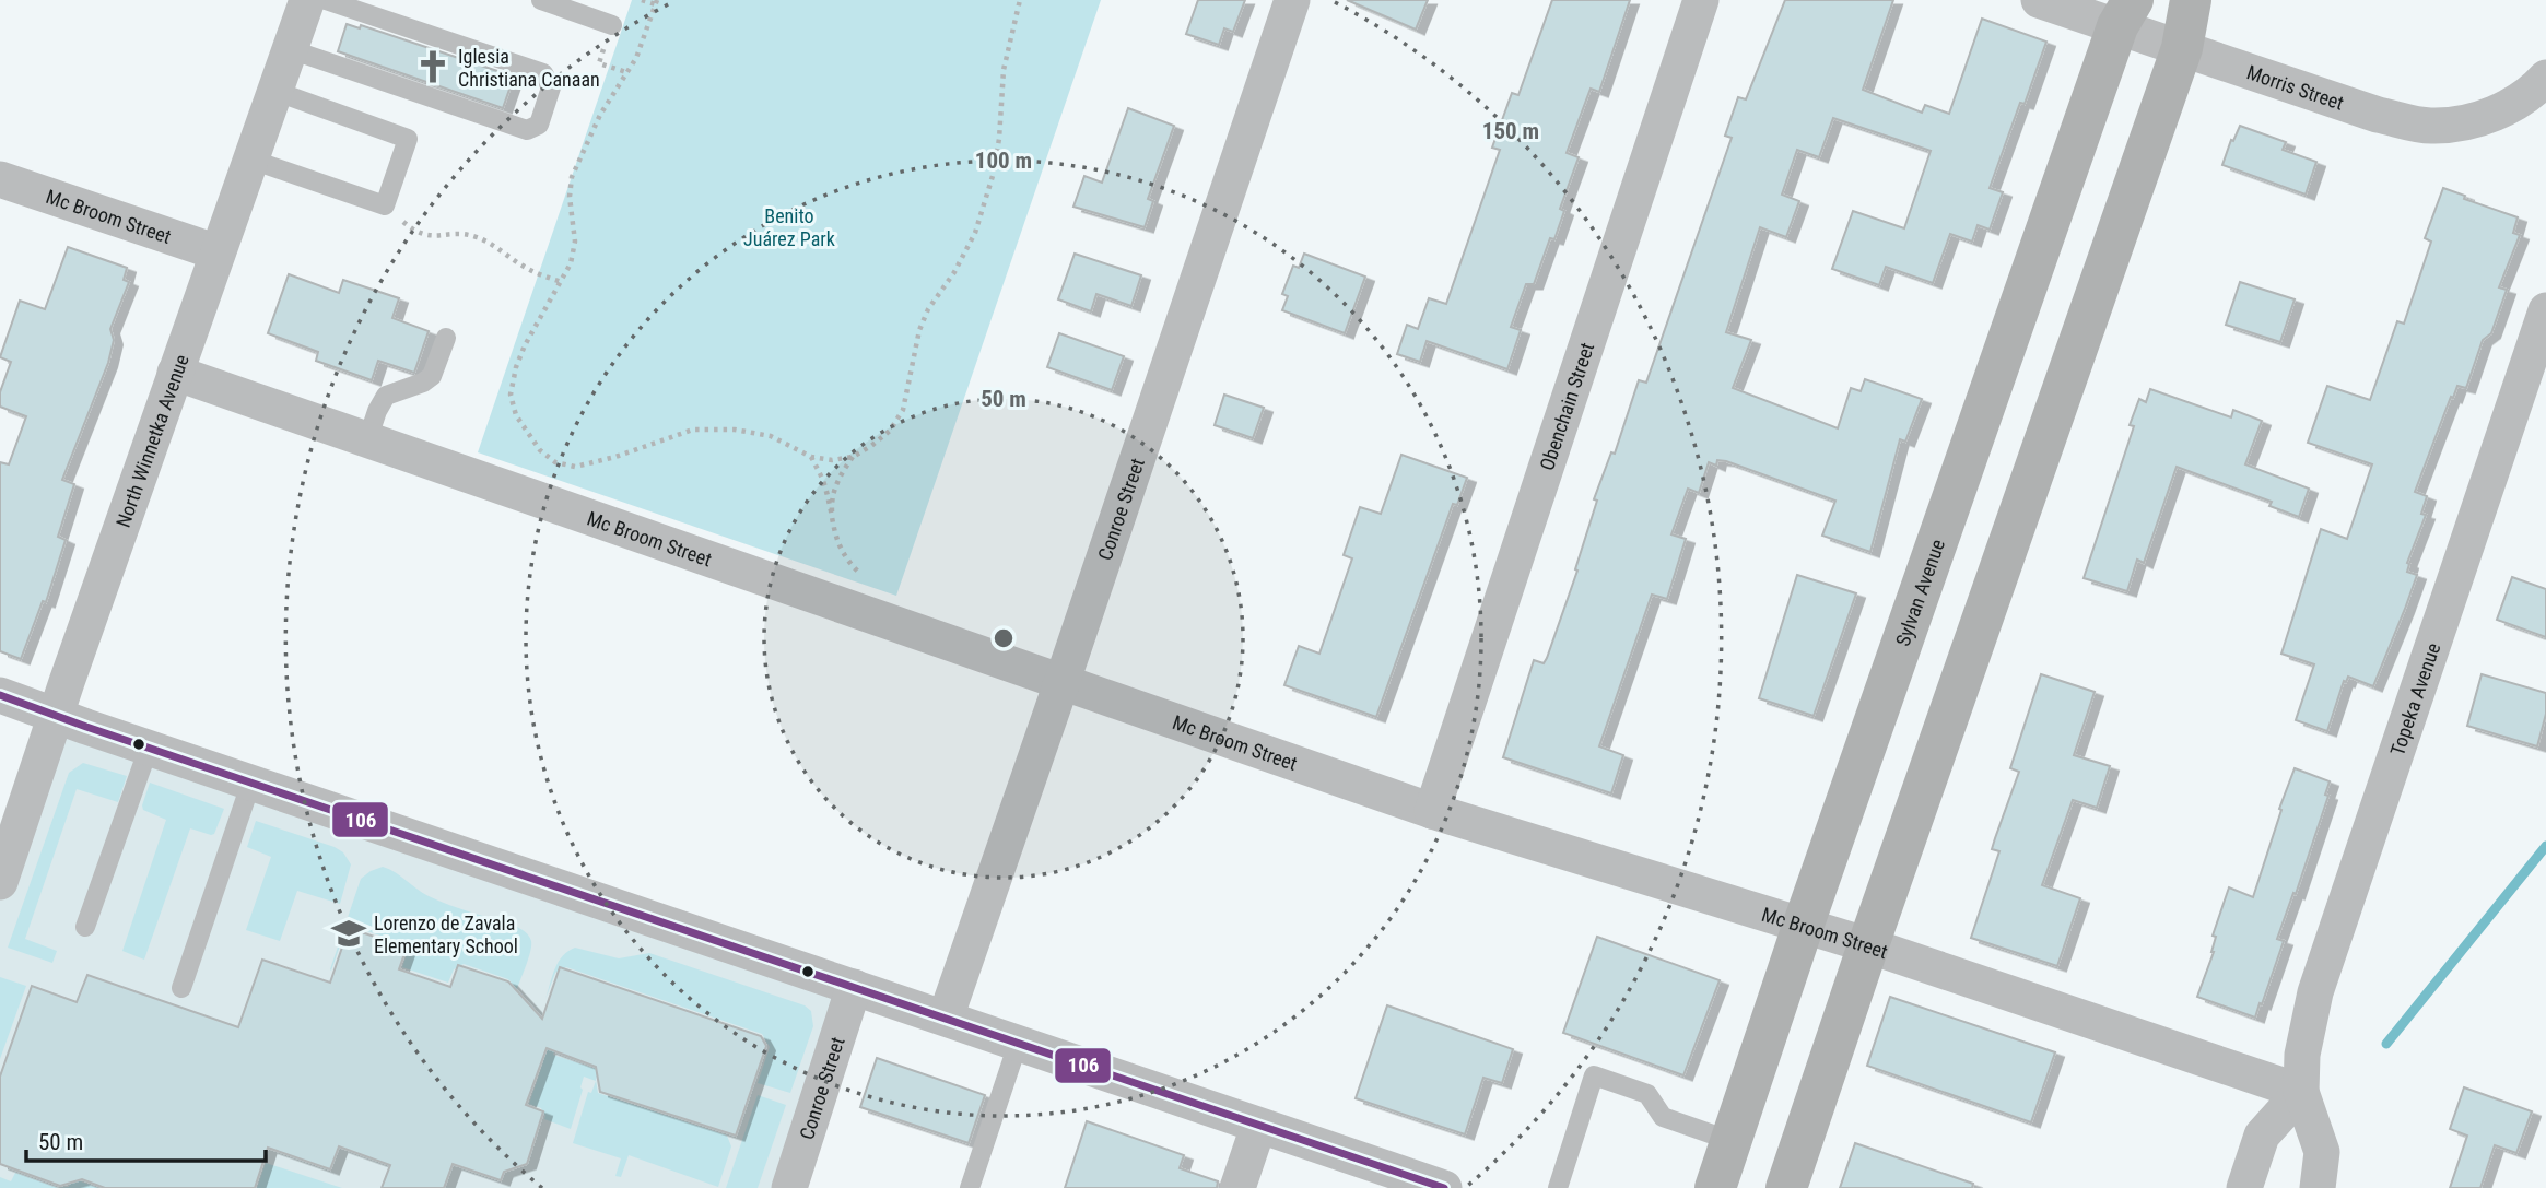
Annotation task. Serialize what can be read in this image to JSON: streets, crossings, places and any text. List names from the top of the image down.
{
  "streets": {
    "main road": ["Sylvan Avenue"],
    "street": [
      "Morris Street",
      "Mc Broom Street",
      "Obenchain Street",
      "North Winnetka Avenue",
      "Conroe Street",
      "Topeka Avenue"
    ]
  },
  "crossings": [
    ["Morris Street", "Sylvan Avenue"],
    ["Mc Broom Street", "Obenchain Street"],
    ["Mc Broom Street", "North Winnetka Avenue"],
    ["Mc Broom Street", "Conroe Street"],
    ["Mc Broom Street", "Sylvan Avenue"],
    ["Mc Broom Street", "Topeka Avenue"]
  ],
  "parks": ["Benito Juárez Park"],
  "places": {
    "church": ["Iglesia Christiana Canaan"],
    "school or university": ["Lorenzo de Zavala Elementary School"]
  },
  "lines": ["transit line 106"],
  "scale_bar": "50 m",
  "rings": ["150 m", "100 m", "50 m"]
}
